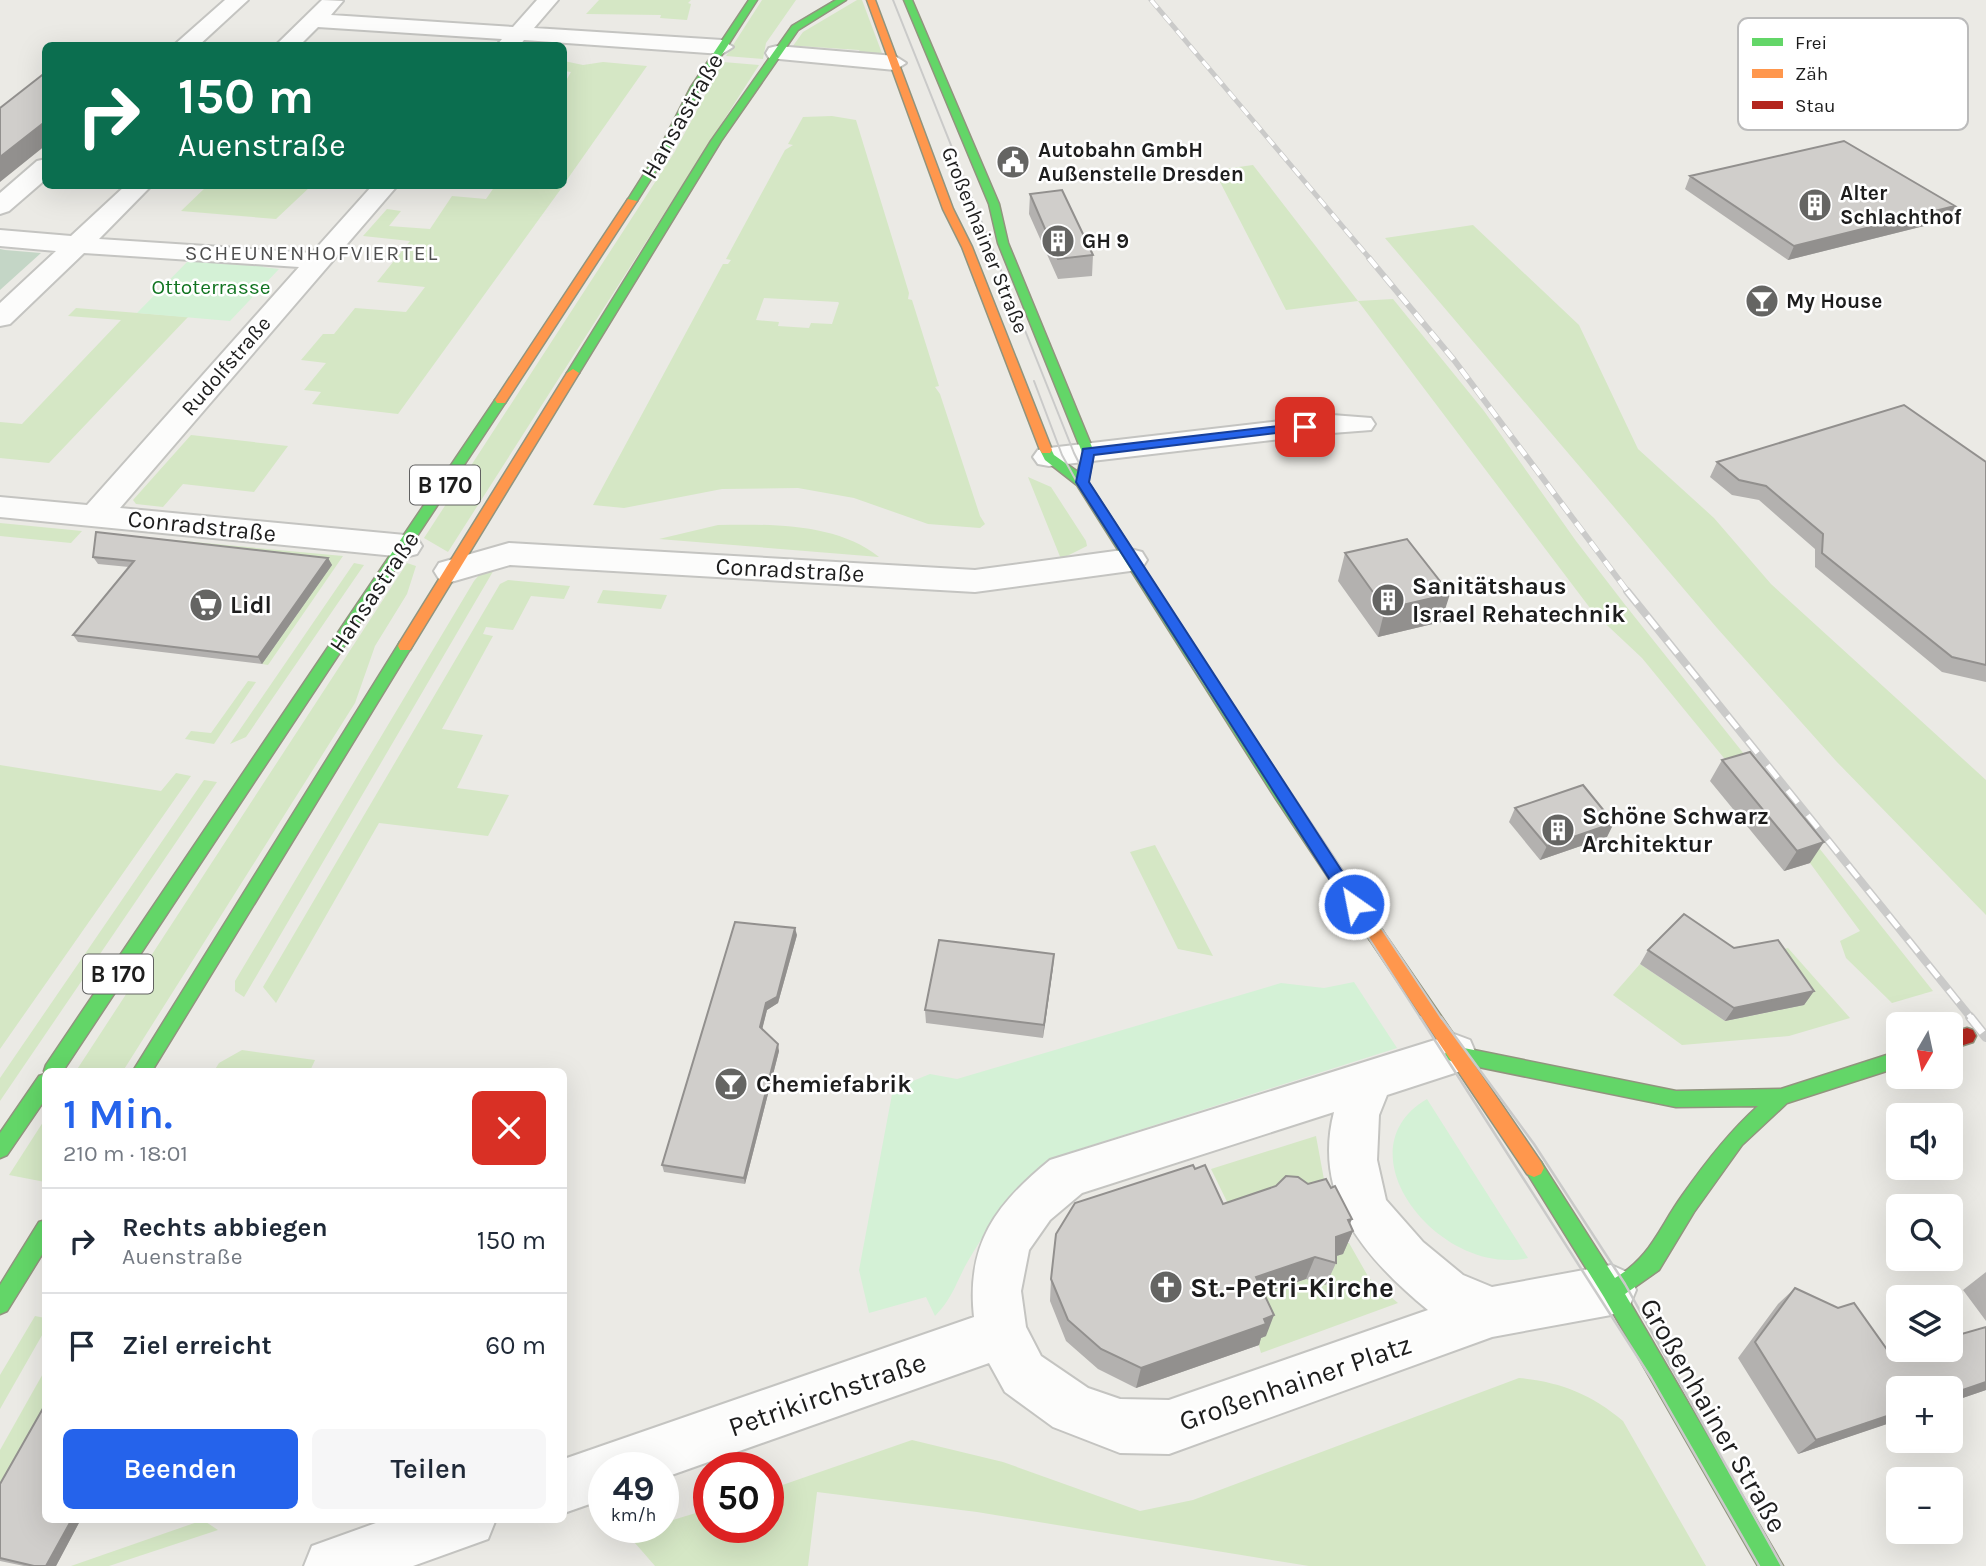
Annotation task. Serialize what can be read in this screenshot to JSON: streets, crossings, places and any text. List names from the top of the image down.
{
  "streets": {
    "main road": [
      "Hansastraße",
      "Großenhainer Straße",
      "B 170",
      "Großenhainer Platz"
    ],
    "street": ["Rudolfstraße", "Conradstraße", "Petrikirchstraße"]
  },
  "crossings": [
    ["Hansastraße", "Conradstraße"],
    ["Großenhainer Straße", "Conradstraße"],
    ["Großenhainer Straße", "Großenhainer Platz"],
    ["Rudolfstraße", "Conradstraße"],
    ["Großenhainer Platz", "Petrikirchstraße"]
  ],
  "districts": ["SCHEUNENHOFVIERTEL"],
  "parks": ["Ottoterrasse"],
  "places": {
    "public building": ["Autobahn GmbH Außenstelle Dresden"],
    "building": [
      "Alter Schlachthof",
      "GH 9",
      "Sanitätshaus Israel Rehatechnik",
      "Schöne Schwarz Architektur"
    ],
    "bar": ["My House", "Chemiefabrik"],
    "supermarket": ["Lidl"],
    "church": ["St.-Petri-Kirche"]
  },
  "legend": ["Frei", "Zäh", "Stau"],
  "north": "bottom",
  "page": {
    "turn": ["150 m", "Auenstraße"],
    "map_buttons": ["+", "−"],
    "heading": ["1 Min.", "210 m · 18:01"],
    "list": [
      {
        "name": "Rechts abbiegen",
        "note": "Auenstraße",
        "value": "150 m"
      },
      {
        "name": "Ziel erreicht",
        "value": "60 m"
      }
    ],
    "buttons": ["Beenden", "Teilen"],
    "speed": "49 km/h",
    "limit": "50"
  }
}
